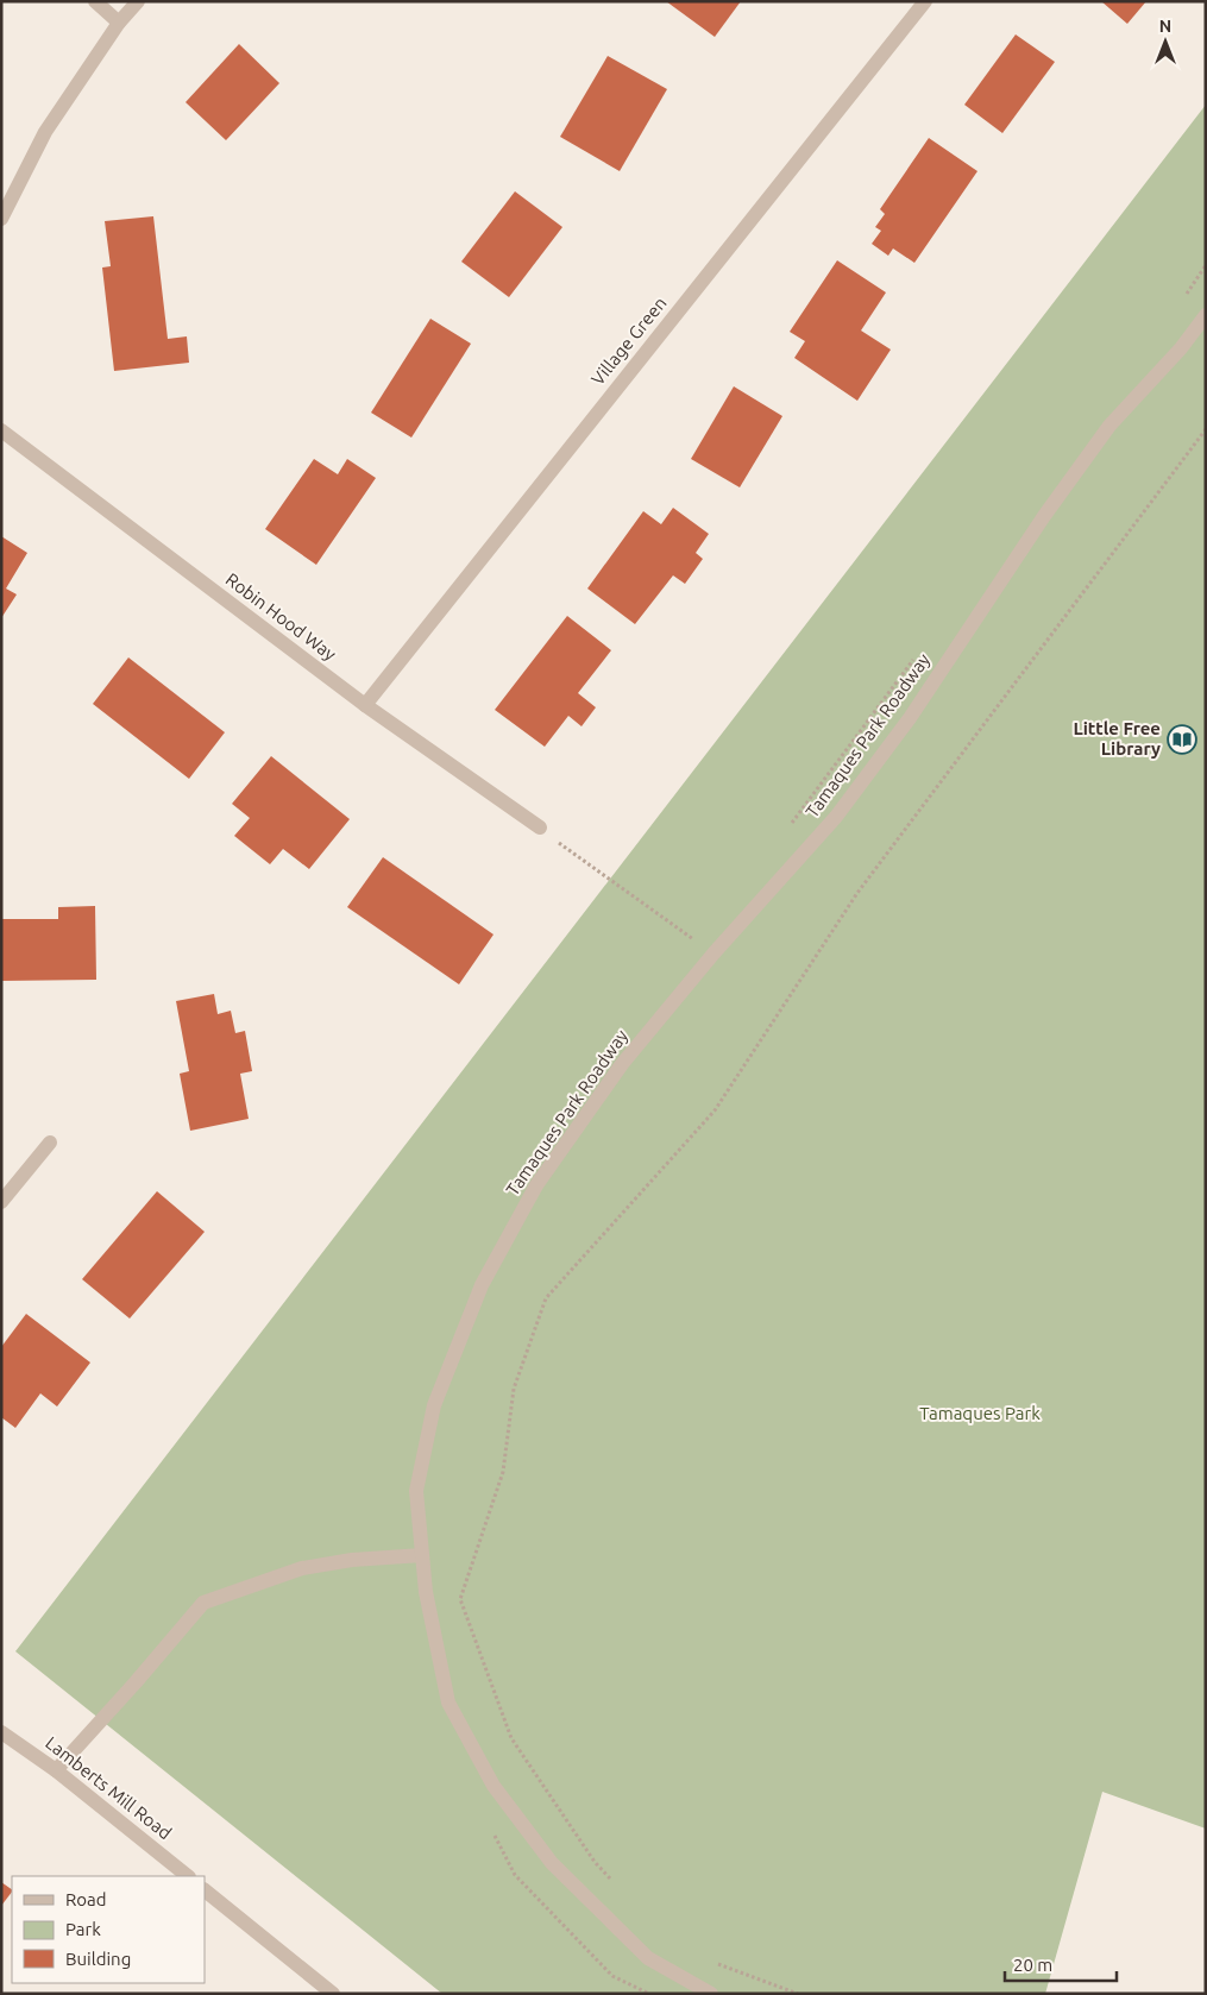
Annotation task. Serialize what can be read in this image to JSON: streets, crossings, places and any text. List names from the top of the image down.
{
  "streets": {
    "street": [
      "Village Green",
      "Robin Hood Way",
      "Tamaques Park Roadway",
      "Lamberts Mill Road"
    ]
  },
  "crossings": [
    ["Village Green", "Robin Hood Way"]
  ],
  "parks": ["Tamaques Park"],
  "places": {
    "library": ["Little Free Library"]
  },
  "legend": ["Road", "Park", "Building"],
  "scale_bar": "20 m",
  "north": "top"
}
